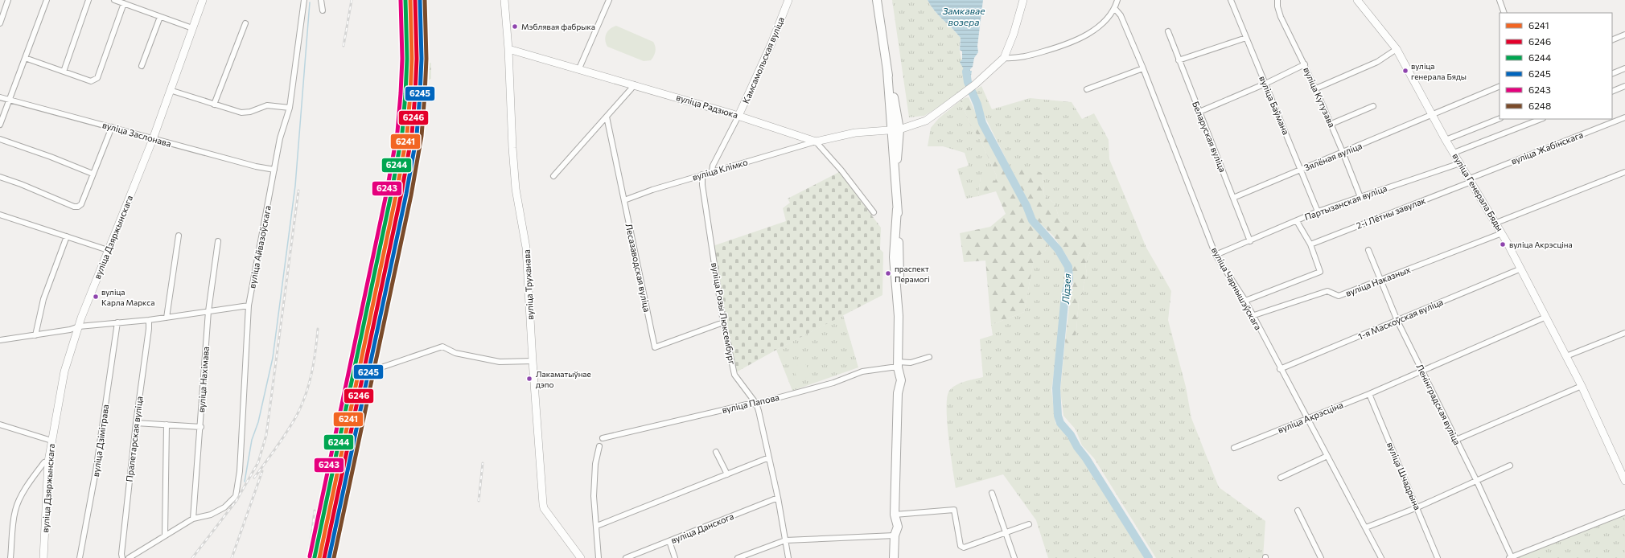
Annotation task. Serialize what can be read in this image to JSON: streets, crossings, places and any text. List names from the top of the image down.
{
  "streets": {
    "street": [
      "Камсамольская вуліца",
      "вуліца Кутузава",
      "вуліца Баўмана",
      "вуліца Радзюка",
      "вуліца Заслонава",
      "Беларуская вуліца",
      "вуліца Жабінскага",
      "Зялёная вуліца",
      "вуліца Клімко",
      "вуліца Генерала Бяды",
      "Партызанская вуліца",
      "2-і Лётны завулак",
      "вуліца Дзяржынскага",
      "вуліца Айвазоўскага",
      "Лесазаводская вуліца",
      "вуліца Наказных",
      "вуліца Труханава",
      "вуліца Чарнышэўскага",
      "вуліца Розы Люксембург",
      "1-я Маскоўская вуліца",
      "вуліца Нахімава",
      "вуліца Папова",
      "Ленінградская вуліца",
      "вуліца Акрэсціна",
      "Пралетарская вуліца",
      "вуліца Дзімітрава",
      "вуліца Шчадрына",
      "вуліца Данскога"
    ]
  },
  "crossings": [
    ["Камсамольская вуліца", "вуліца Радзюка"],
    ["Камсамольская вуліца", "вуліца Клімко"],
    ["вуліца Кутузава", "Зялёная вуліца"],
    ["вуліца Кутузава", "Партызанская вуліца"],
    ["вуліца Баўмана", "Зялёная вуліца"],
    ["вуліца Баўмана", "Партызанская вуліца"],
    ["вуліца Радзюка", "вуліца Клімко"],
    ["вуліца Радзюка", "вуліца Труханава"],
    ["вуліца Заслонава", "вуліца Дзяржынскага"],
    ["вуліца Заслонава", "вуліца Айвазоўскага"],
    ["Беларуская вуліца", "Зялёная вуліца"],
    ["Беларуская вуліца", "Партызанская вуліца"],
    ["вуліца Жабінскага", "вуліца Генерала Бяды"],
    ["вуліца Жабінскага", "2-і Лётны завулак"],
    ["Зялёная вуліца", "вуліца Генерала Бяды"],
    ["вуліца Клімко", "Лесазаводская вуліца"],
    ["вуліца Клімко", "вуліца Розы Люксембург"],
    ["вуліца Генерала Бяды", "Партызанская вуліца"],
    ["вуліца Генерала Бяды", "2-і Лётны завулак"],
    ["вуліца Генерала Бяды", "вуліца Наказных"],
    ["вуліца Генерала Бяды", "1-я Маскоўская вуліца"],
    ["вуліца Генерала Бяды", "вуліца Акрэсціна"],
    ["Партызанская вуліца", "вуліца Чарнышэўскага"],
    ["вуліца Айвазоўскага", "вуліца Нахімава"],
    ["Лесазаводская вуліца", "вуліца Розы Люксембург"],
    ["вуліца Наказных", "вуліца Чарнышэўскага"],
    ["вуліца Наказных", "Ленінградская вуліца"],
    ["вуліца Чарнышэўскага", "1-я Маскоўская вуліца"],
    ["вуліца Чарнышэўскага", "вуліца Акрэсціна"],
    ["вуліца Розы Люксембург", "вуліца Папова"],
    ["вуліца Розы Люксембург", "вуліца Данскога"],
    ["1-я Маскоўская вуліца", "Ленінградская вуліца"],
    ["Ленінградская вуліца", "вуліца Акрэсціна"],
    ["вуліца Акрэсціна", "вуліца Шчадрына"]
  ],
  "water": ["Замкавае возера", "Лідзея"],
  "places": [
    "Мэблявая фабрыка",
    "вуліца генерала Бяды",
    "вуліца Акрэсціна",
    "праспект Перамогі",
    "вуліца Карла Маркса",
    "Лакаматыўнае дэпо"
  ],
  "lines": [
    "transit line 6241",
    "transit line 6246",
    "transit line 6244",
    "transit line 6245",
    "transit line 6243",
    "transit line 6248"
  ],
  "legend": [
    "6241",
    "6246",
    "6244",
    "6245",
    "6243",
    "6248"
  ]
}
